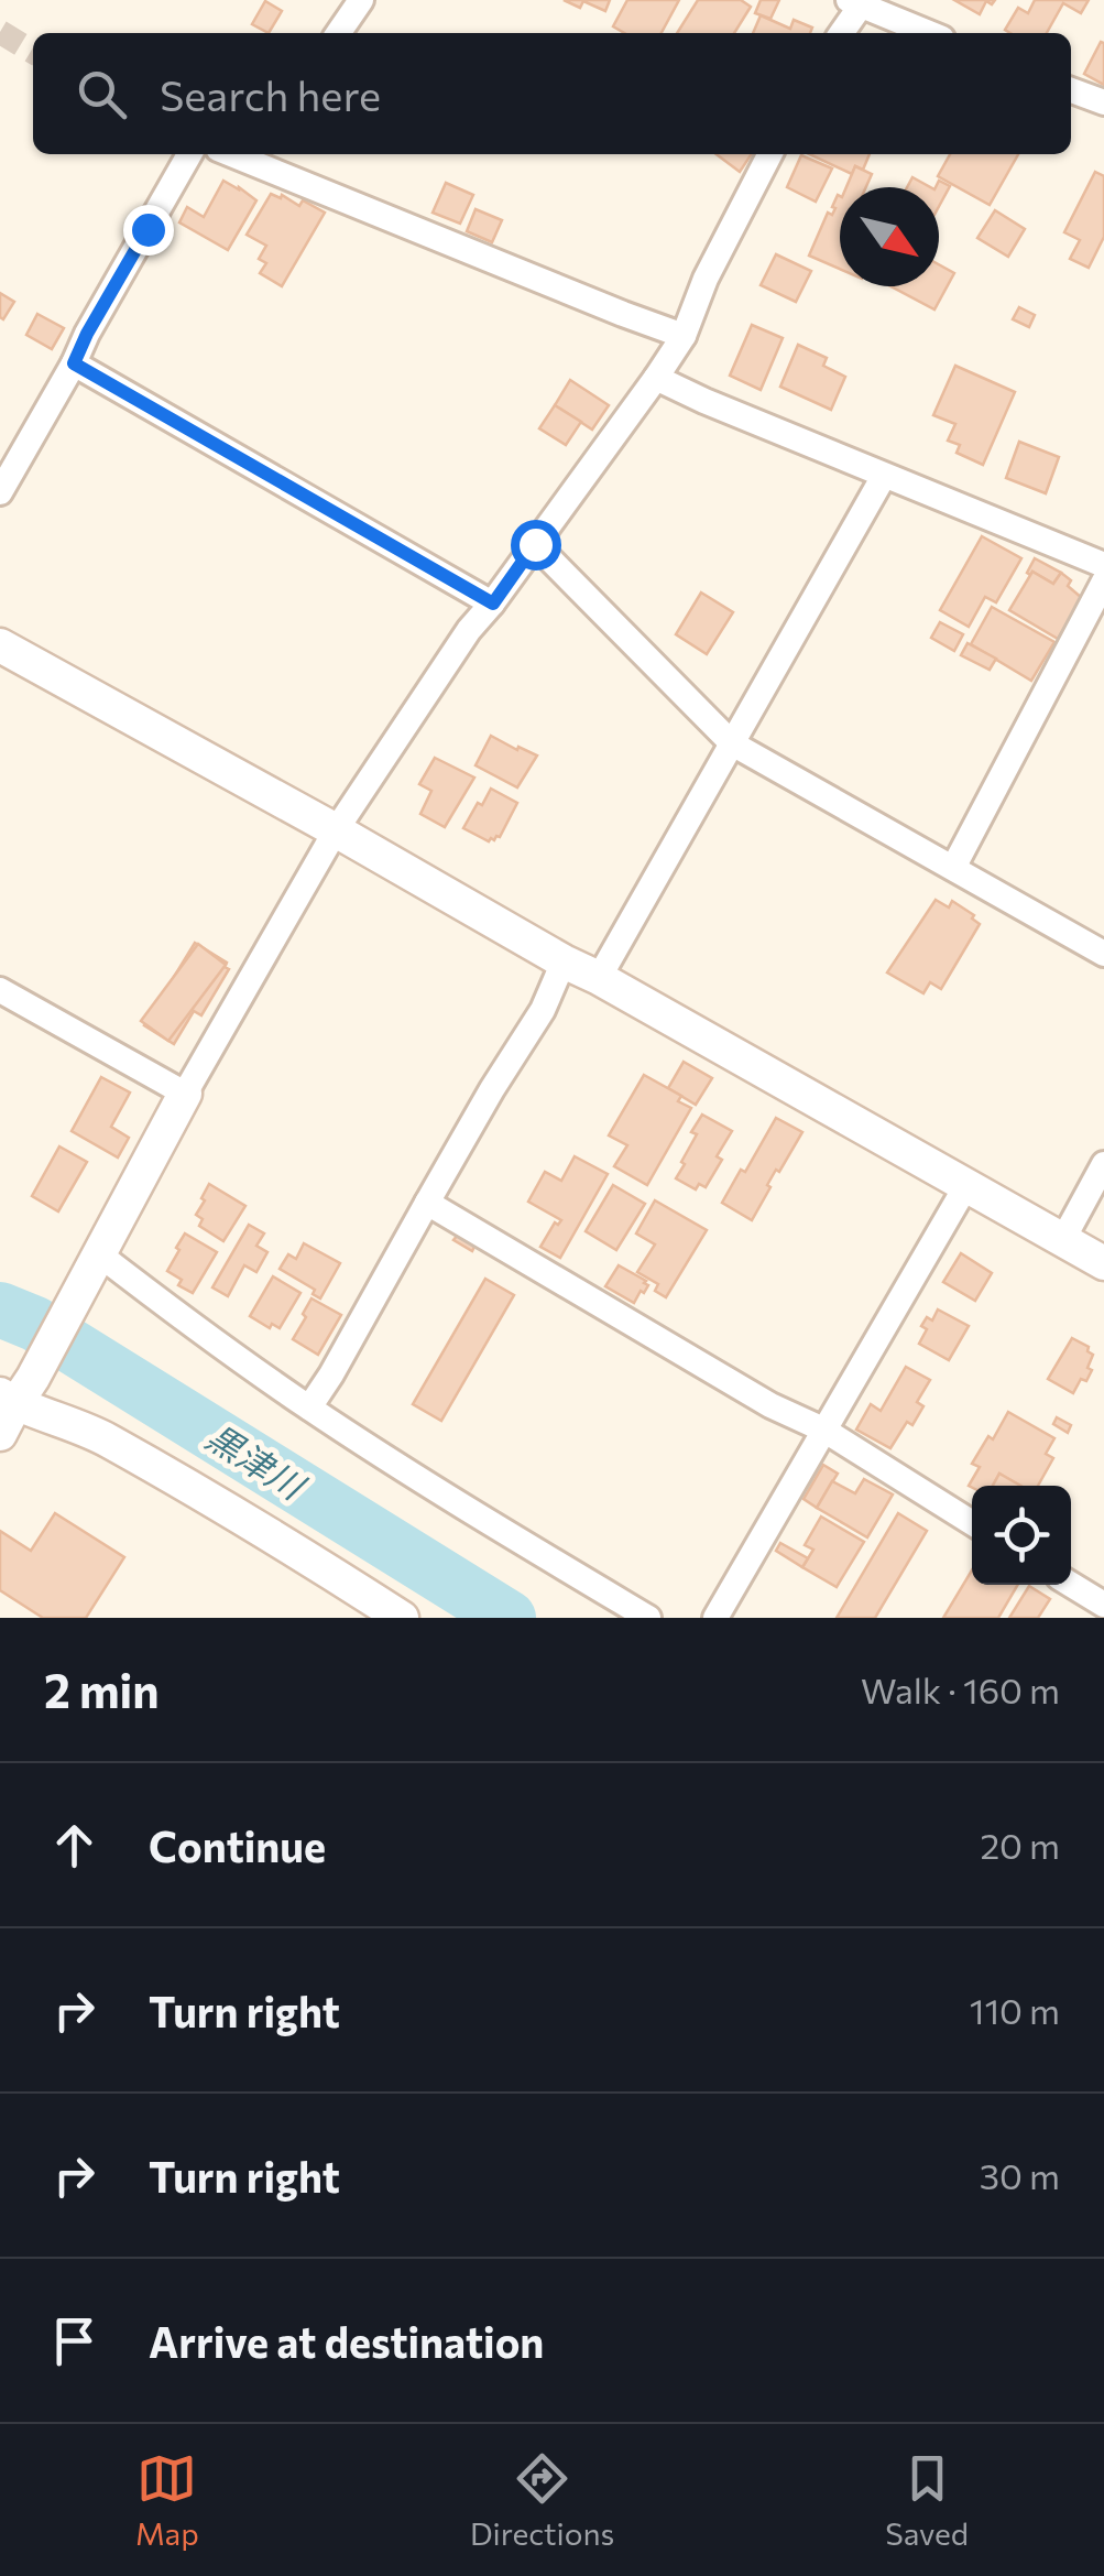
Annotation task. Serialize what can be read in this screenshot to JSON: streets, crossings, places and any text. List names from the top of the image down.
{
  "water": ["黒津川"],
  "north": "bottom right",
  "page": {
    "search": "Search here",
    "heading": ["2 min", "Walk · 160 m"],
    "list": [
      ["Continue", "20 m"],
      ["Turn right", "110 m"],
      ["Turn right", "30 m"],
      "Arrive at destination"
    ],
    "nav": ["Map", "Directions", "Saved"]
  }
}
